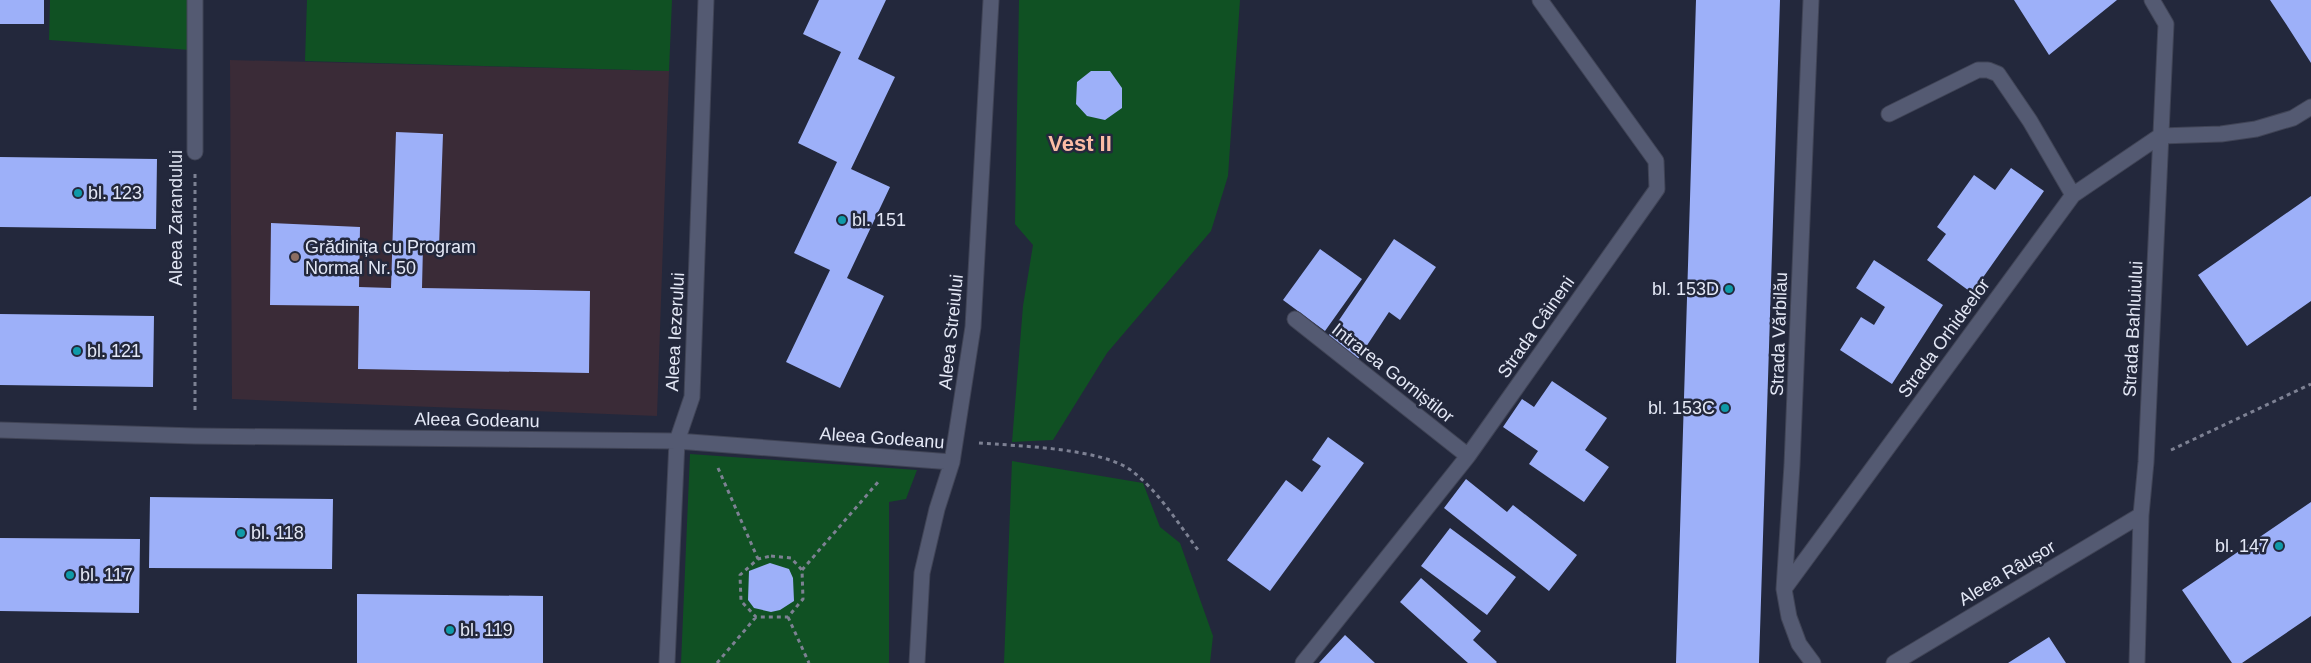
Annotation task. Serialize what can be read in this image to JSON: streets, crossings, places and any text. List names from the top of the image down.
{
  "streets": {
    "street": [
      "Aleea Zarandului",
      "Strada Câineni",
      "Strada Bahluiului",
      "Aleea Iezerului",
      "Aleea Streiului",
      "Strada Vărbilău",
      "Strada Orhideelor",
      "Intrarea Gorniștilor",
      "Aleea Godeanu",
      "Aleea Râușor"
    ]
  },
  "crossings": [
    ["Aleea Zarandului", "Aleea Godeanu"],
    ["Strada Câineni", "Intrarea Gorniștilor"],
    ["Strada Bahluiului", "Strada Orhideelor"],
    ["Strada Bahluiului", "Aleea Râușor"],
    ["Aleea Iezerului", "Aleea Godeanu"],
    ["Aleea Streiului", "Aleea Godeanu"],
    ["Strada Vărbilău", "Strada Orhideelor"]
  ],
  "districts": ["Vest II"],
  "places": [
    "bl. 123",
    "bl. 151",
    "Grădinița cu Program Normal Nr. 50",
    "bl. 153D",
    "bl. 121",
    "bl. 153C",
    "bl. 118",
    "bl. 147",
    "bl. 117",
    "bl. 119"
  ]
}
